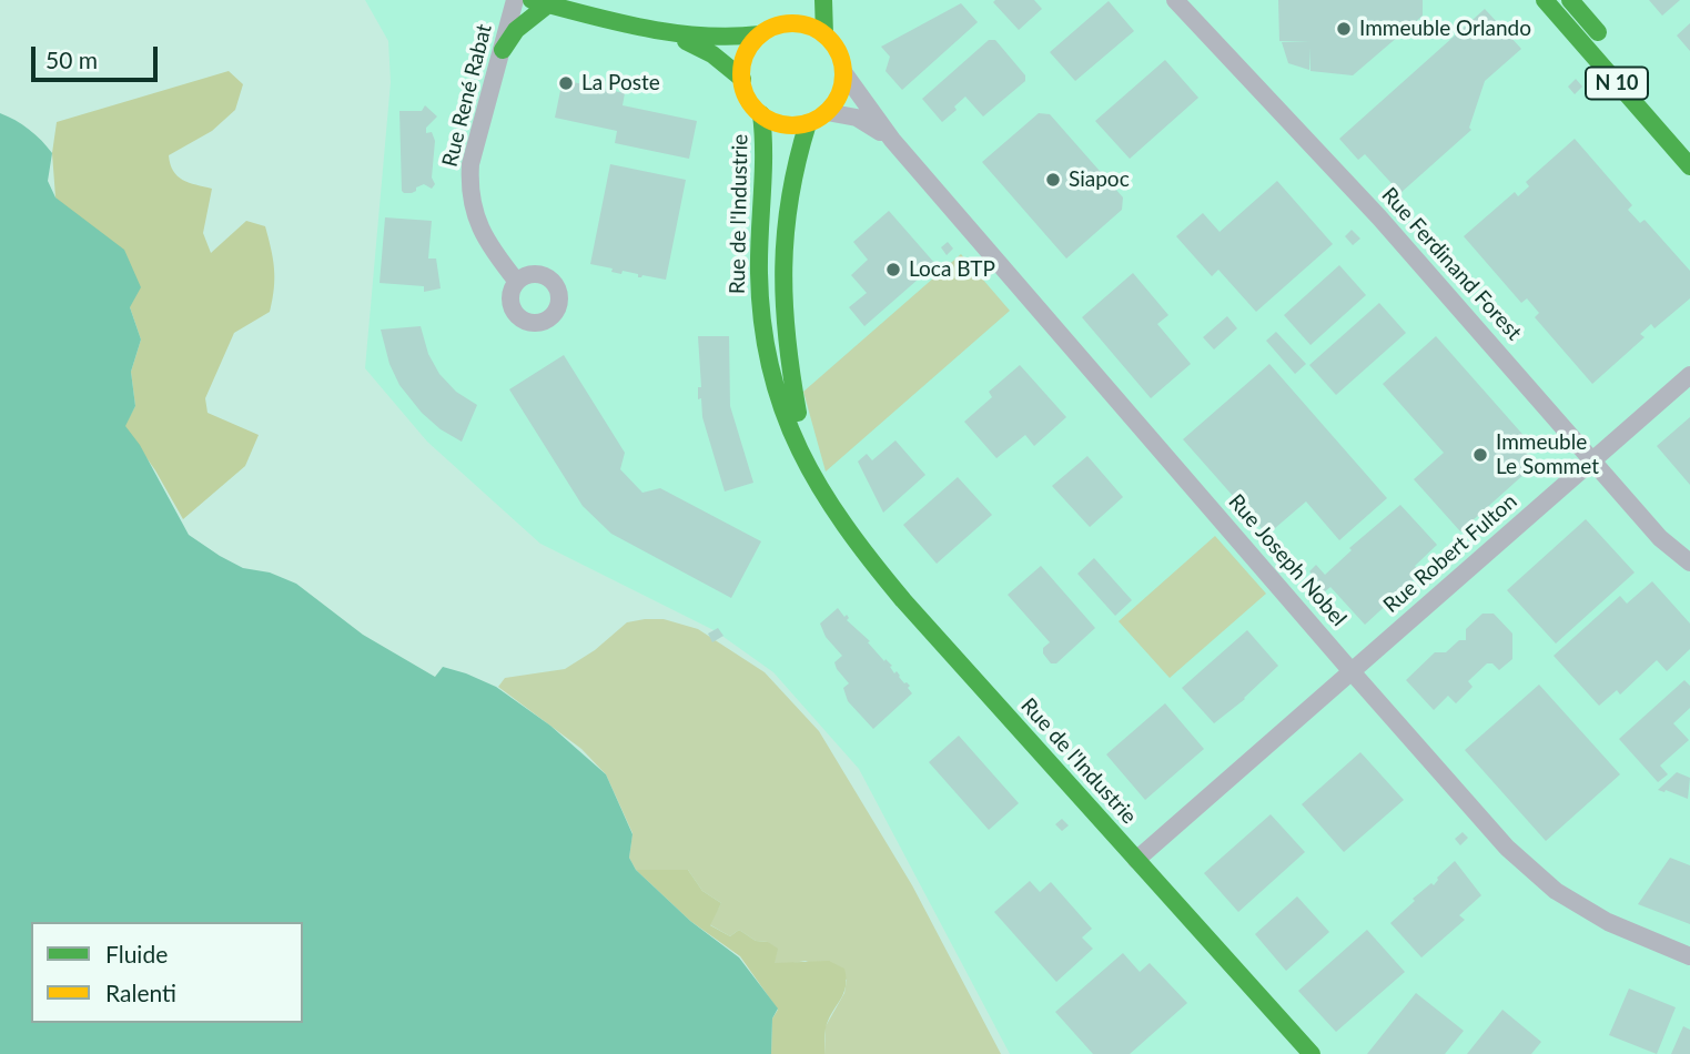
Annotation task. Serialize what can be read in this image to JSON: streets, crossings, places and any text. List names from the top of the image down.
{
  "streets": {
    "main road": ["N 10", "Rue de l'Industrie"],
    "street": [
      "Rue René Rabat",
      "Rue Ferdinand Forest",
      "Rue Robert Fulton",
      "Rue Joseph Nobel"
    ]
  },
  "crossings": [
    ["Rue de l'Industrie", "Rue Robert Fulton"],
    ["Rue de l'Industrie", "Rue Joseph Nobel"],
    ["Rue Ferdinand Forest", "Rue Robert Fulton"],
    ["Rue Robert Fulton", "Rue Joseph Nobel"]
  ],
  "places": [
    "Immeuble Orlando",
    "La Poste",
    "Siapoc",
    "Loca BTP",
    "Immeuble Le Sommet"
  ],
  "legend": ["Fluide", "Ralenti"],
  "scale_bar": "50 m"
}
